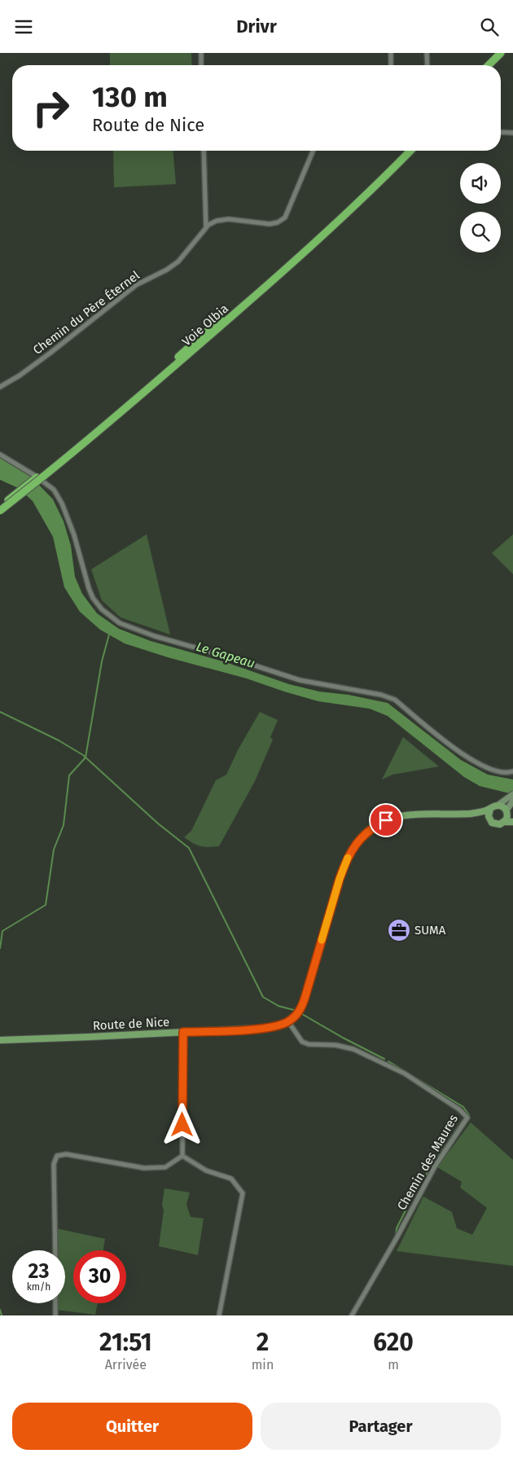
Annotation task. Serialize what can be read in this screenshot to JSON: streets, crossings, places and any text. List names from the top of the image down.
{
  "streets": {
    "highway": ["Voie Olbia"],
    "main road": ["Route de Nice"],
    "street": ["Chemin du Père Éternel", "Chemin des Maures"]
  },
  "crossings": [
    ["Route de Nice", "Chemin des Maures"]
  ],
  "water": ["Le Gapeau"],
  "places": {
    "office": ["SUMA"]
  },
  "page": {
    "header": "Drivr",
    "turn": ["130 m", "Route de Nice"],
    "speed": "23 km/h",
    "limit": "30",
    "eta": [
      "21:51",
      "Arrivée",
      "2",
      "min",
      "620",
      "m"
    ],
    "buttons": ["Quitter", "Partager"]
  }
}
